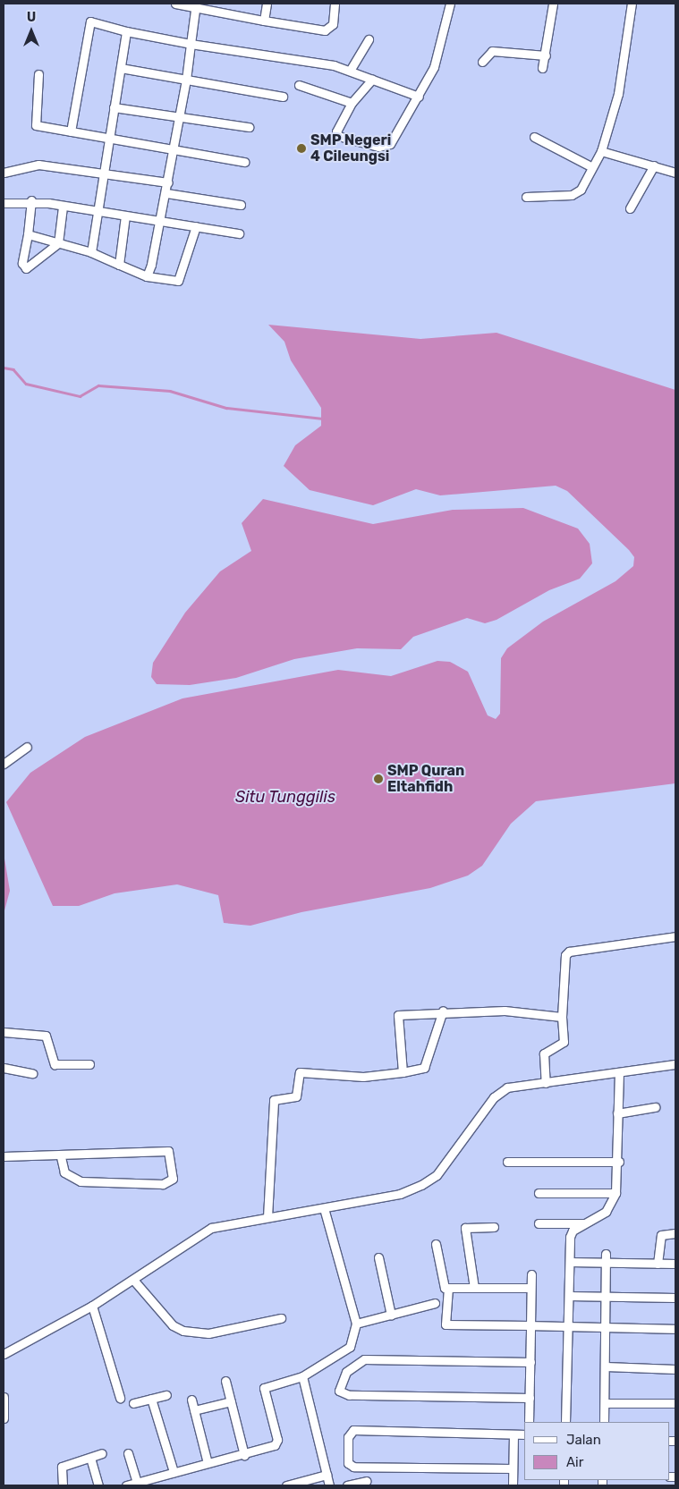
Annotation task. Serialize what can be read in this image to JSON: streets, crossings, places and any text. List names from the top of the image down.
{
  "water": ["Situ Tunggilis"],
  "places": ["SMP Negeri 4 Cileungsi", "SMP Quran Eltahfidh"],
  "legend": ["Jalan", "Air"],
  "north": "top"
}
